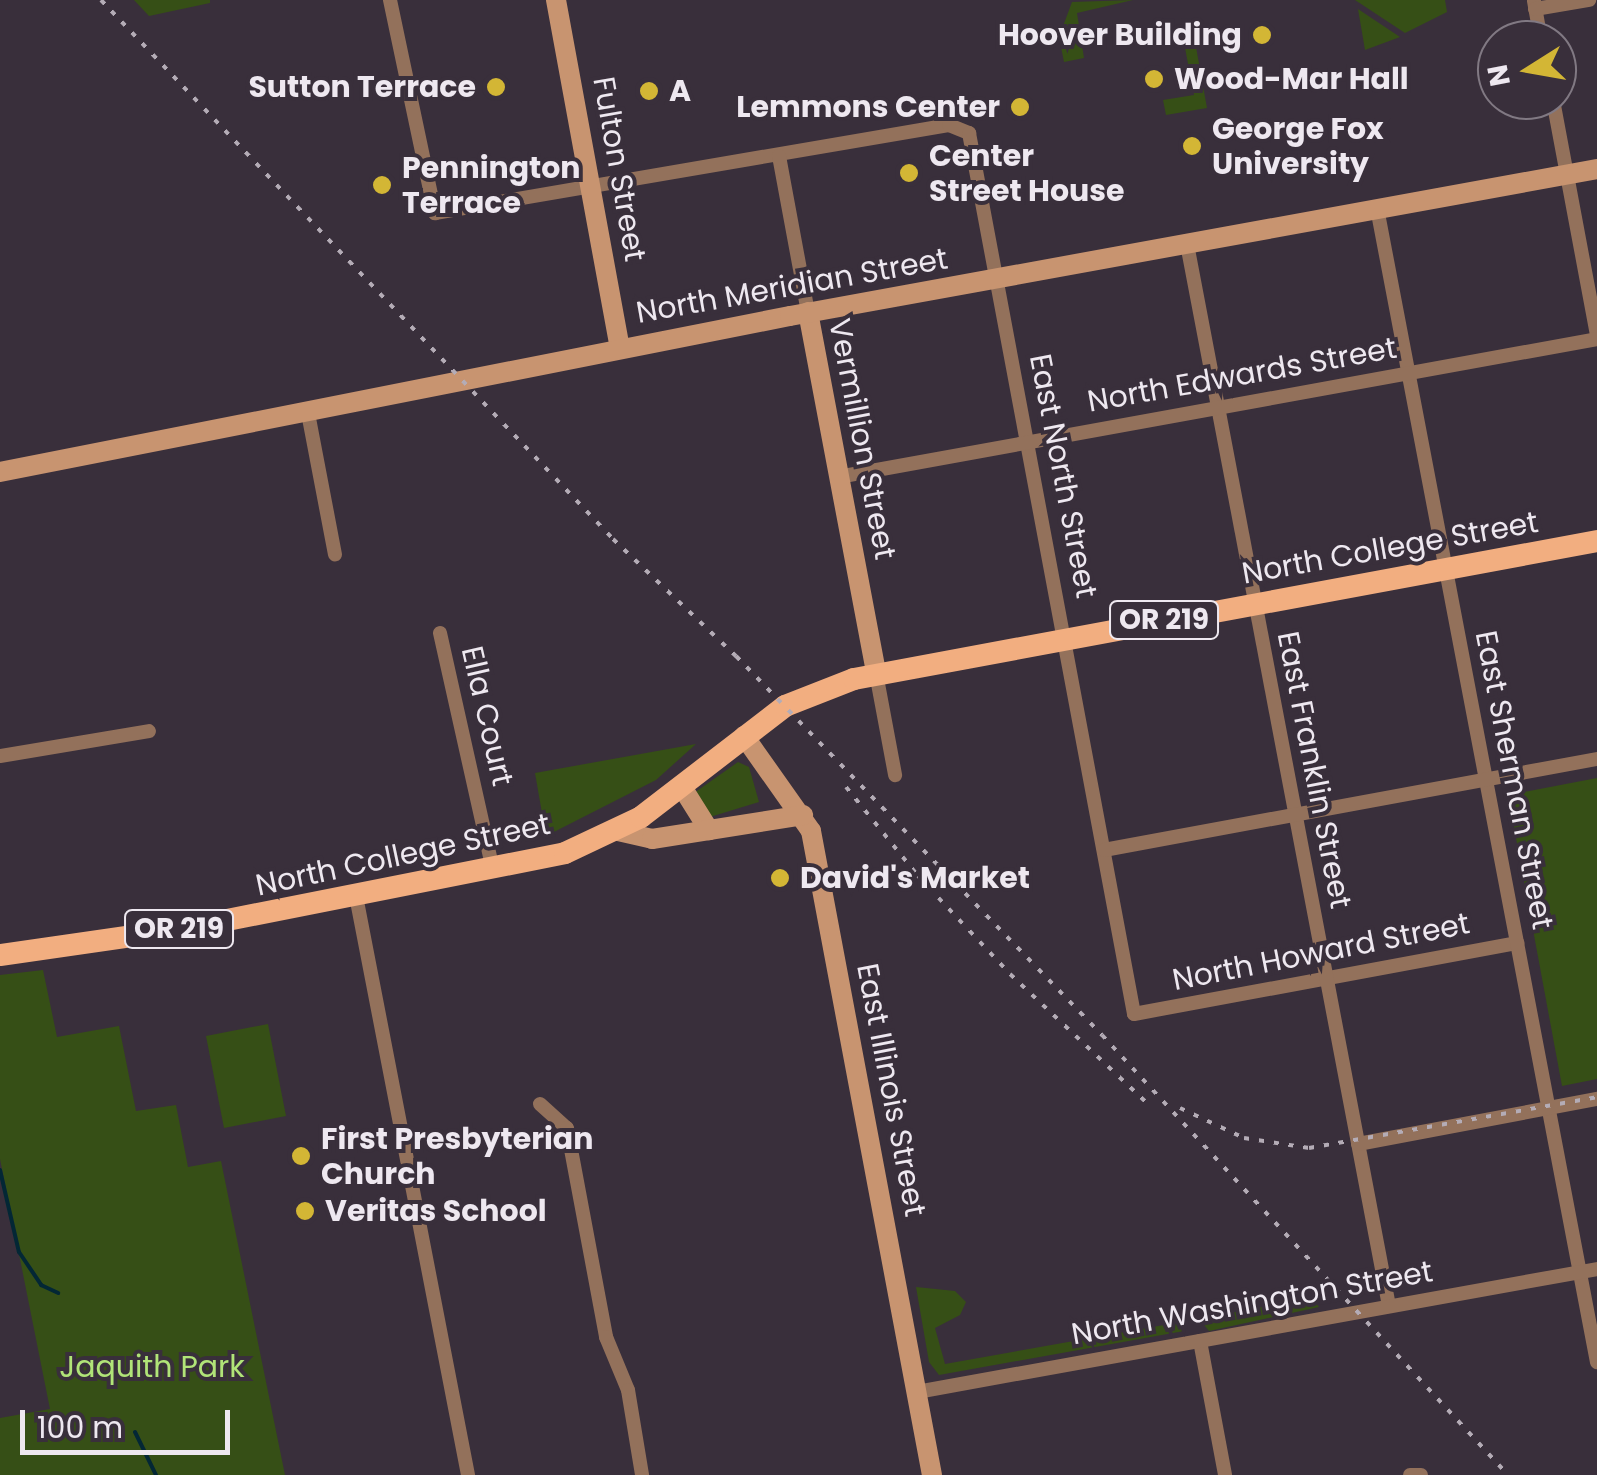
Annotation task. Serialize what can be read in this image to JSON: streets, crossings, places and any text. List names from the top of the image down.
{
  "streets": {
    "main road": ["North College Street", "OR 219"],
    "street": [
      "Fulton Street",
      "North Meridian Street",
      "North Edwards Street",
      "Vermillion Street",
      "East North Street",
      "Ella Court",
      "East Franklin Street",
      "East Sherman Street",
      "North Howard Street",
      "East Illinois Street",
      "North Washington Street"
    ]
  },
  "crossings": [
    ["Fulton Street", "North Meridian Street"],
    ["North Meridian Street", "Vermillion Street"],
    ["North Meridian Street", "East North Street"],
    ["North Meridian Street", "East Franklin Street"],
    ["North Meridian Street", "East Sherman Street"],
    ["North Edwards Street", "Vermillion Street"],
    ["North Edwards Street", "East North Street"],
    ["North Edwards Street", "East Franklin Street"],
    ["North Edwards Street", "East Sherman Street"],
    ["Vermillion Street", "East North Street"],
    ["Vermillion Street", "North College Street"],
    ["East North Street", "North College Street"],
    ["East North Street", "North Howard Street"],
    ["North College Street", "Ella Court"],
    ["North College Street", "East Franklin Street"],
    ["North College Street", "East Sherman Street"],
    ["North College Street", "East Illinois Street"],
    ["East Franklin Street", "North Howard Street"],
    ["East Franklin Street", "North Washington Street"],
    ["East Sherman Street", "North Howard Street"],
    ["East Sherman Street", "North Washington Street"],
    ["East Illinois Street", "North Washington Street"]
  ],
  "parks": ["Jaquith Park"],
  "places": [
    "Hoover Building",
    "Wood-Mar Hall",
    "Sutton Terrace",
    "A",
    "Lemmons Center",
    "George Fox University",
    "Center Street House",
    "Pennington Terrace",
    "David's Market",
    "First Presbyterian Church",
    "Veritas School"
  ],
  "scale_bar": "100 m",
  "north": "left"
}
